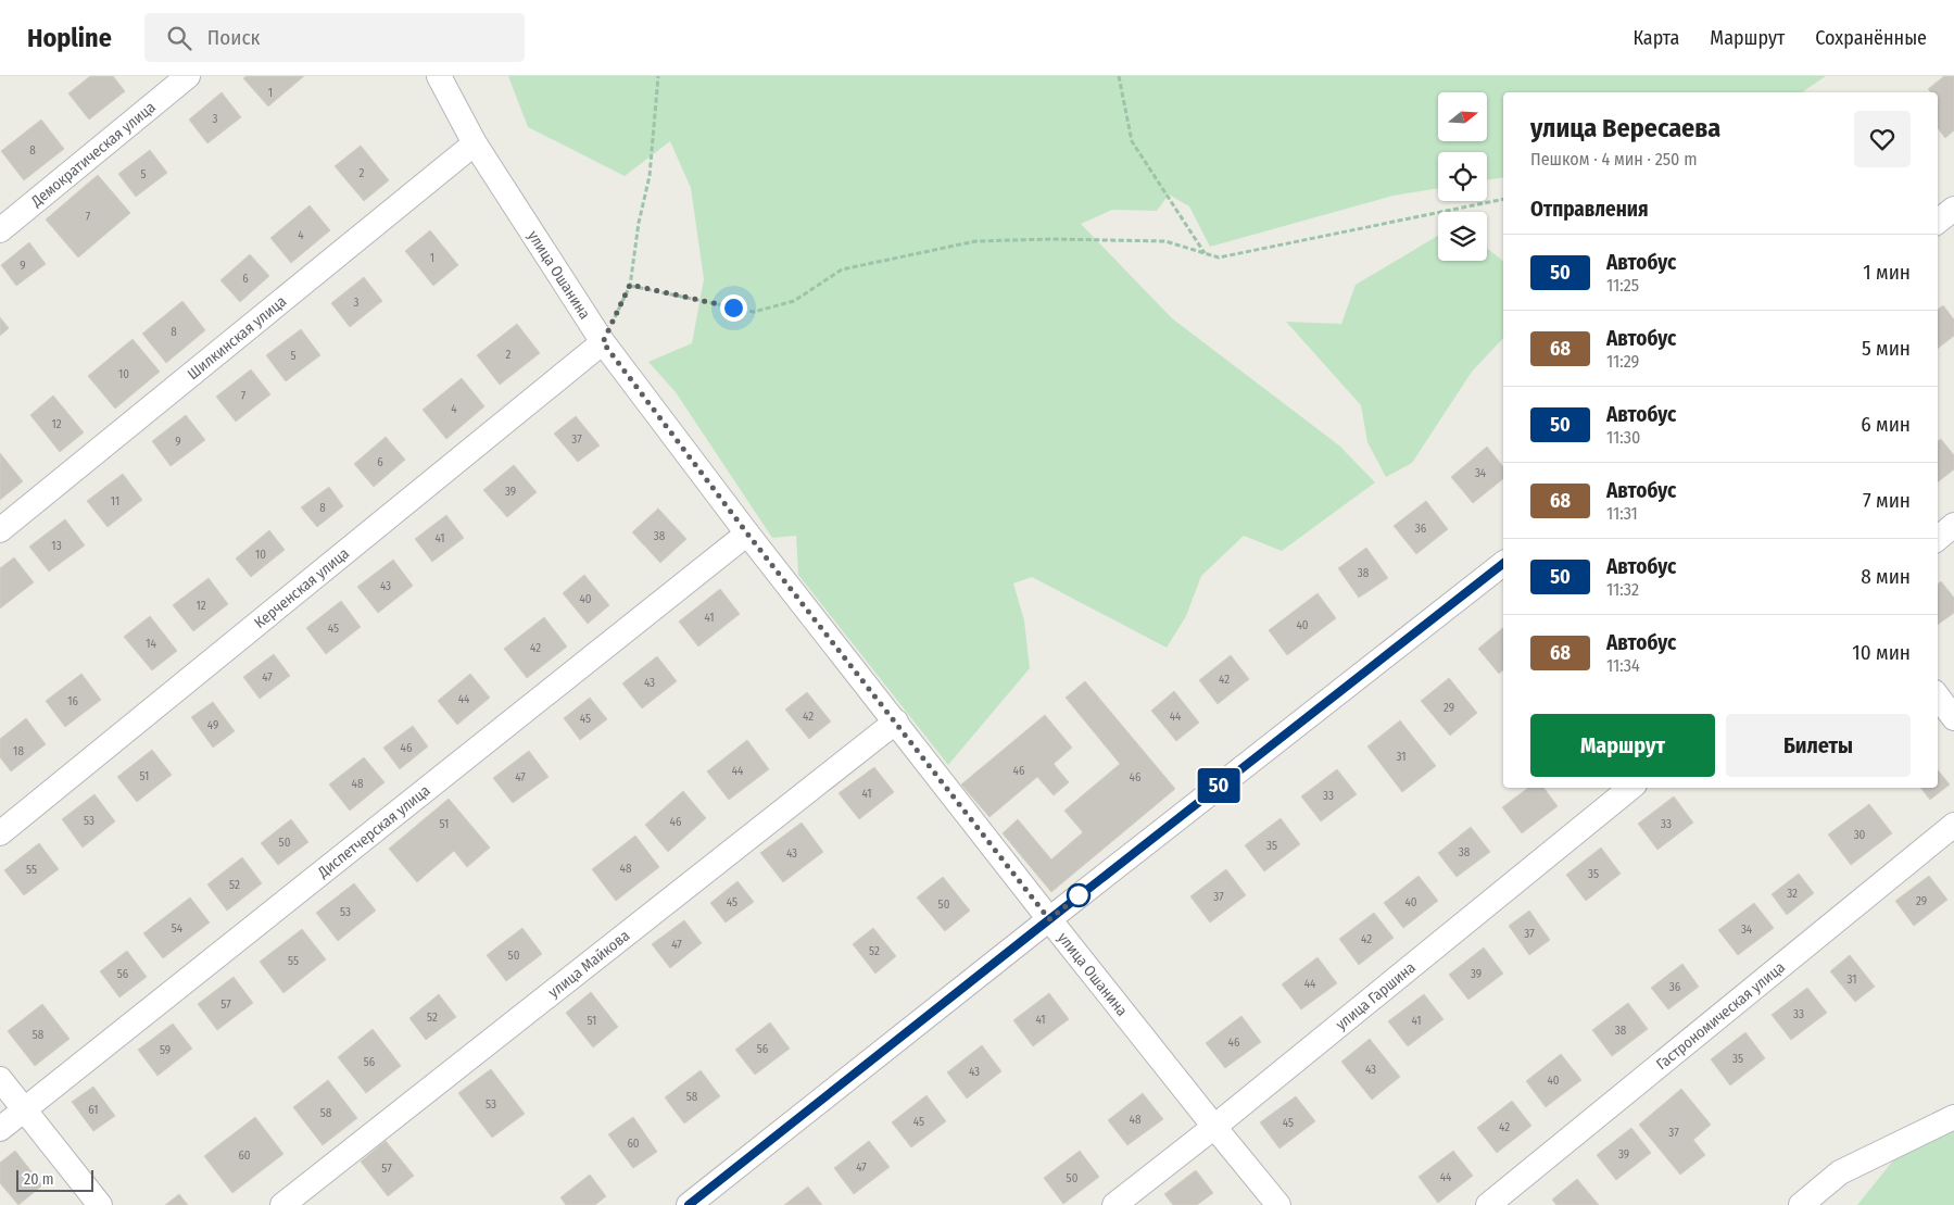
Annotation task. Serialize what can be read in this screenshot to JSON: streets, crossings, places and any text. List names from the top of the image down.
{
  "streets": {
    "street": [
      "Демократическая улица",
      "улица Ошанина",
      "Шилкинская улица",
      "Керченская улица",
      "Диспетчерская улица",
      "улица Майкова",
      "улица Гаршина",
      "Гастрономическая улица"
    ]
  },
  "crossings": [
    ["улица Ошанина", "Шилкинская улица"],
    ["улица Ошанина", "Керченская улица"],
    ["улица Ошанина", "Диспетчерская улица"],
    ["улица Ошанина", "улица Майкова"],
    ["улица Ошанина", "улица Гаршина"]
  ],
  "lines": ["bus line 50"],
  "house_numbers": [
    "1",
    "3",
    "8",
    "2",
    "5",
    "7",
    "4",
    "1",
    "9",
    "6",
    "3",
    "8",
    "2",
    "5",
    "10",
    "7",
    "4",
    "12",
    "37",
    "9",
    "6",
    "34",
    "39",
    "11",
    "8",
    "36",
    "38",
    "41",
    "13",
    "10",
    "38",
    "43",
    "40",
    "12",
    "41",
    "40",
    "45",
    "14",
    "42",
    "47",
    "42",
    "43",
    "44",
    "16",
    "29",
    "42",
    "44",
    "45",
    "49",
    "46",
    "18",
    "31",
    "44",
    "46",
    "51",
    "47",
    "46",
    "48",
    "41",
    "33",
    "53",
    "46",
    "51",
    "33",
    "30",
    "50",
    "35",
    "38",
    "43",
    "48",
    "55",
    "35",
    "52",
    "32",
    "37",
    "29",
    "45",
    "40",
    "50",
    "53",
    "54",
    "34",
    "37",
    "42",
    "47",
    "52",
    "50",
    "55",
    "56",
    "39",
    "31",
    "44",
    "36",
    "57",
    "33",
    "52",
    "41",
    "51",
    "41",
    "38",
    "58",
    "46",
    "56",
    "59",
    "35",
    "56",
    "43",
    "43",
    "40",
    "58",
    "53",
    "61",
    "58",
    "48",
    "45",
    "45",
    "42",
    "37",
    "60",
    "39",
    "60",
    "47",
    "57",
    "44",
    "50"
  ],
  "scale_bar": "20 m",
  "north": "right",
  "page": {
    "header": "Hopline",
    "search": "Поиск",
    "nav": ["Карта", "Маршрут", "Сохранённые"],
    "on_map": "50",
    "heading": [
      ["улица Вересаева", "Пешком · 4 мин · 250 m"],
      "Отправления"
    ],
    "list": [
      {
        "mark": "50",
        "name": "Автобус",
        "note": "11:25",
        "value": "1 мин"
      },
      {
        "mark": "68",
        "name": "Автобус",
        "note": "11:29",
        "value": "5 мин"
      },
      {
        "mark": "50",
        "name": "Автобус",
        "note": "11:30",
        "value": "6 мин"
      },
      {
        "mark": "68",
        "name": "Автобус",
        "note": "11:31",
        "value": "7 мин"
      },
      {
        "mark": "50",
        "name": "Автобус",
        "note": "11:32",
        "value": "8 мин"
      },
      {
        "mark": "68",
        "name": "Автобус",
        "note": "11:34",
        "value": "10 мин"
      }
    ],
    "buttons": ["Маршрут", "Билеты"],
    "scale": "20 m"
  }
}
